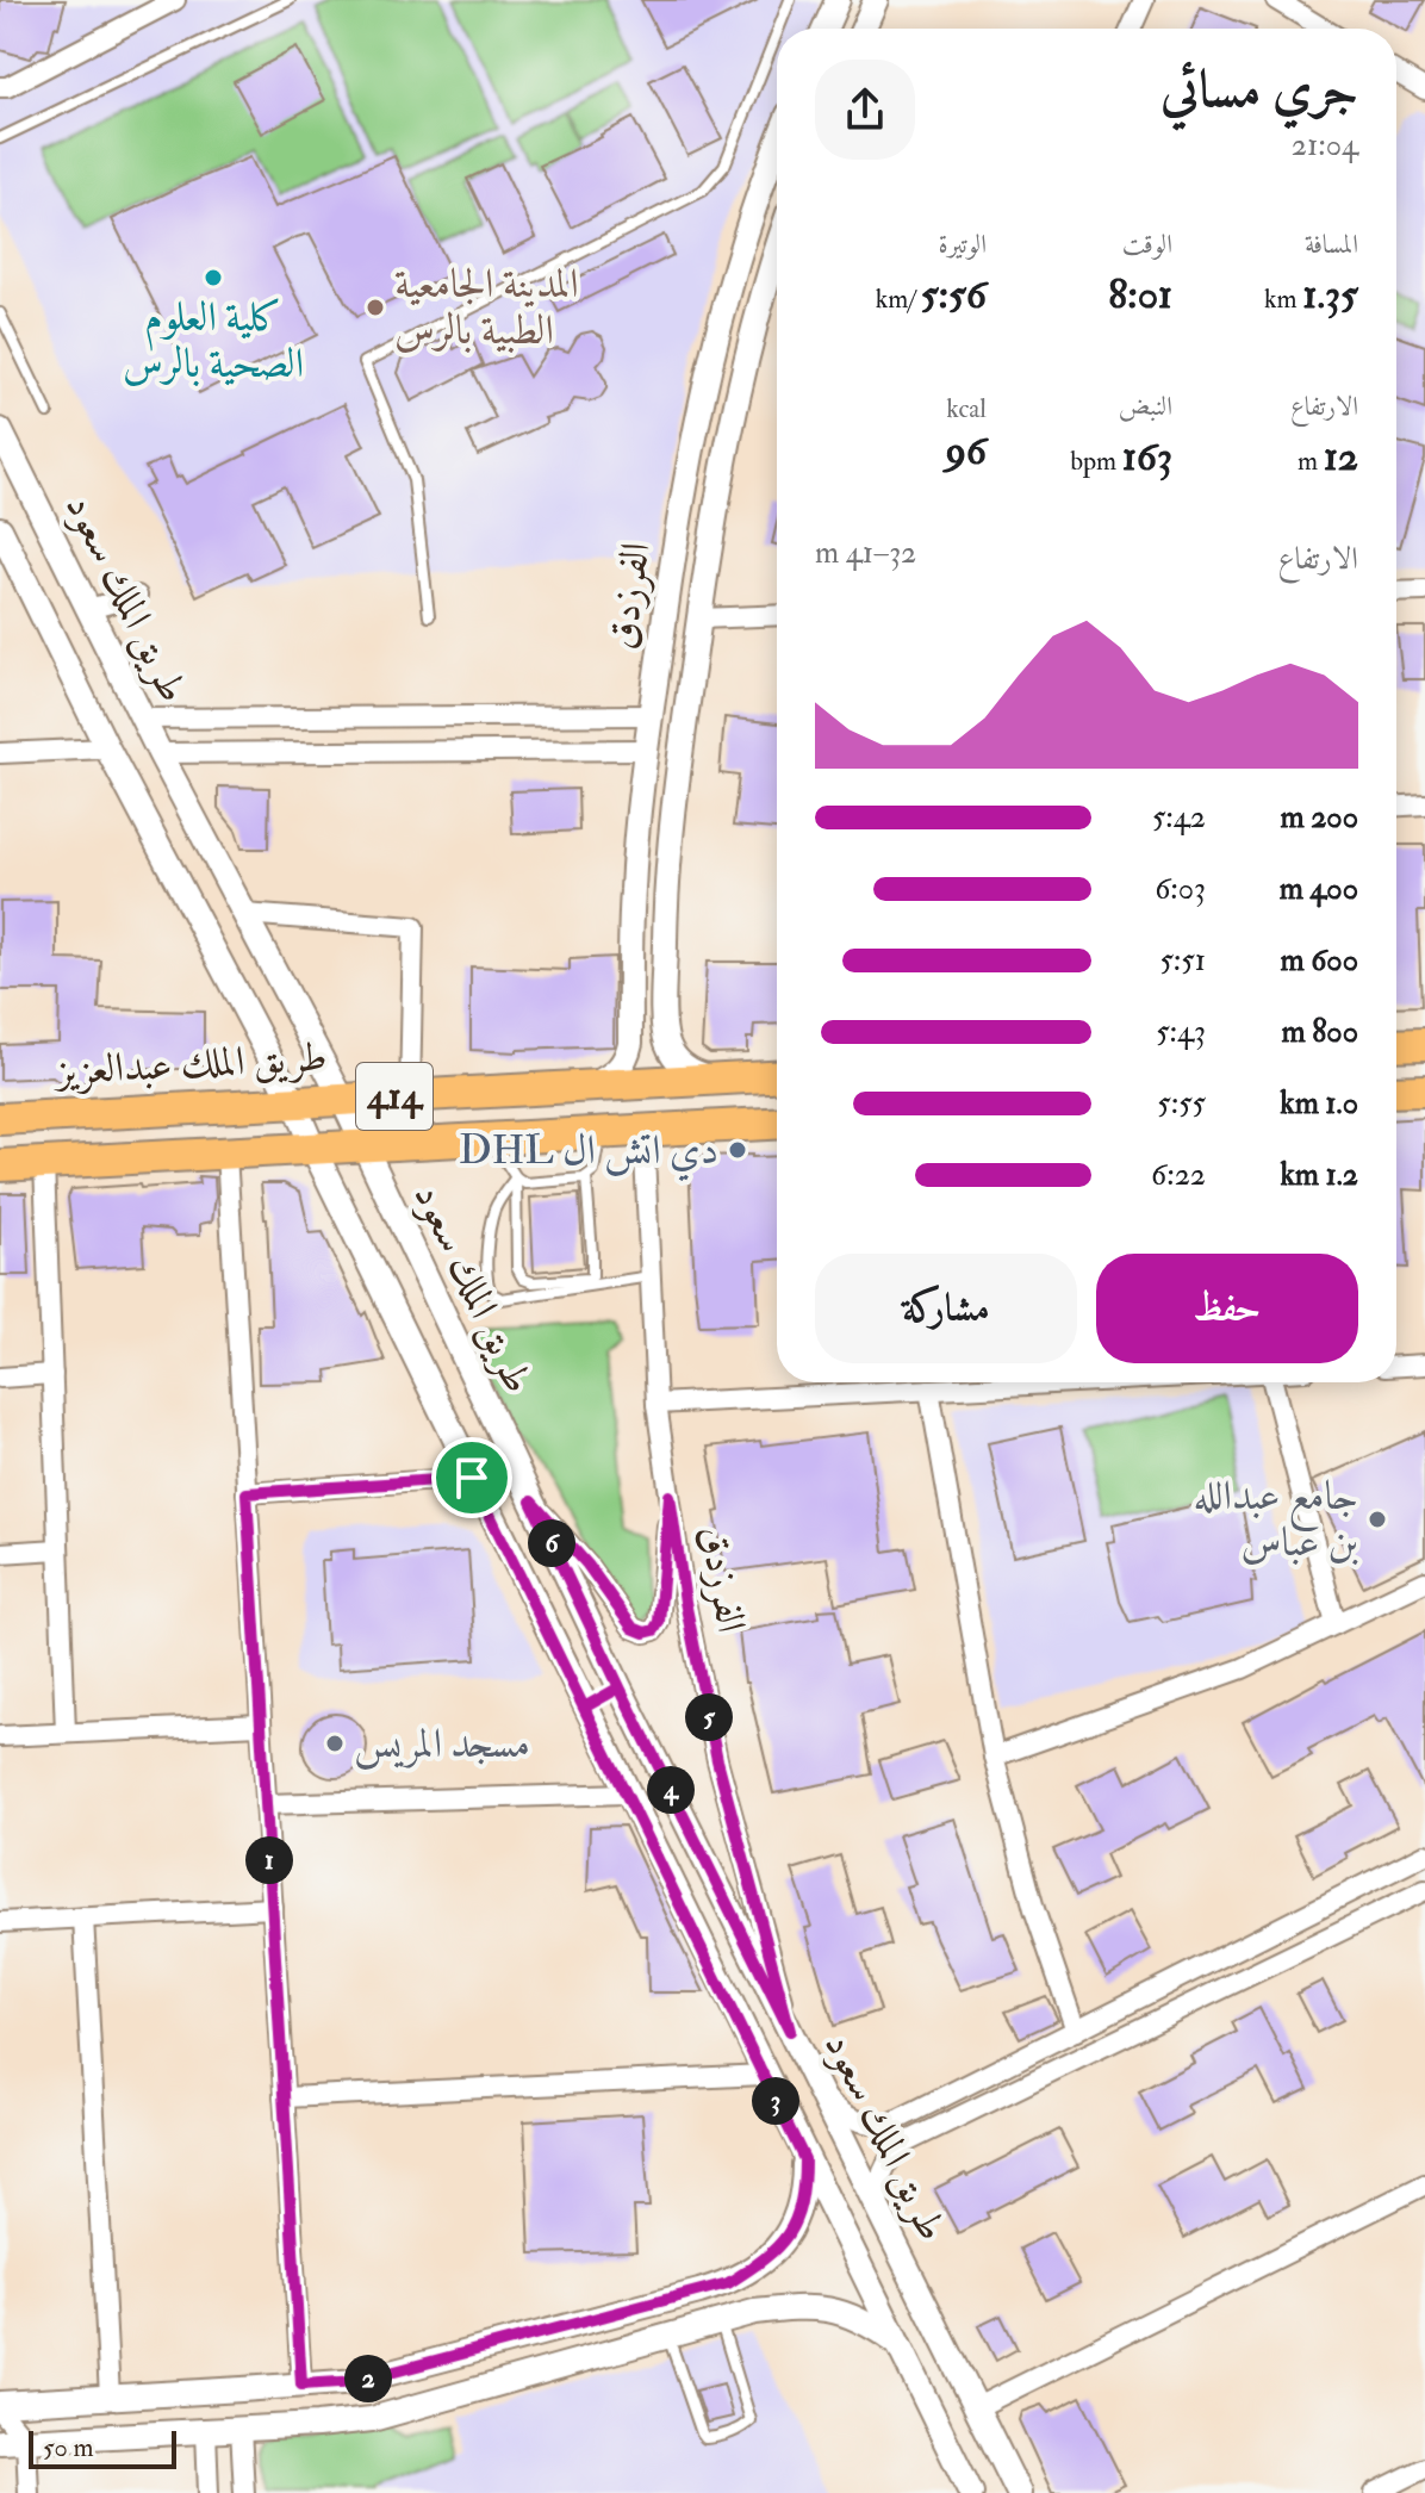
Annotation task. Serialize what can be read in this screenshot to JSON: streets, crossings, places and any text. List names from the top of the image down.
{
  "streets": {
    "highway": ["طريق الملك عبدالعزيز", "414"],
    "street": ["الفرزدق", "طريق الملك سعود"]
  },
  "crossings": [
    ["الفرزدق", "طريق الملك سعود"],
    ["الفرزدق", "طريق الملك عبدالعزيز"],
    ["الفرزدق", "414"],
    ["طريق الملك سعود", "طريق الملك عبدالعزيز"],
    ["طريق الملك سعود", "414"]
  ],
  "places": [
    "كلية العلوم الصحية بالرس",
    "المدينة الجامعية الطبية بالرس",
    "DHL دي اتش ال",
    "جامع عبدالله بن عباس",
    "مسجد المريس"
  ],
  "scale_bar": "50 m",
  "page": {
    "heading": ["جري مسائي", "21:04"],
    "stats": [
      ["المسافة", "1.35 km"],
      ["الوقت", "8:01"],
      ["الوتيرة", "5:56 /km"],
      ["الارتفاع", "12 m"],
      ["النبض", "163 bpm"],
      ["kcal", "96"]
    ],
    "chart": ["الارتفاع", "32–41 m"],
    "list": [
      {
        "name": "200 m",
        "note": "5:42"
      },
      {
        "name": "400 m",
        "note": "6:03"
      },
      {
        "name": "600 m",
        "note": "5:51"
      },
      {
        "name": "800 m",
        "note": "5:43"
      },
      {
        "name": "1.0 km",
        "note": "5:55"
      },
      {
        "name": "1.2 km",
        "note": "6:22"
      }
    ],
    "buttons": ["حفظ", "مشاركة"],
    "pins": [
      "6",
      "5",
      "4",
      "1",
      "3",
      "2"
    ],
    "scale": "50 m"
  }
}
